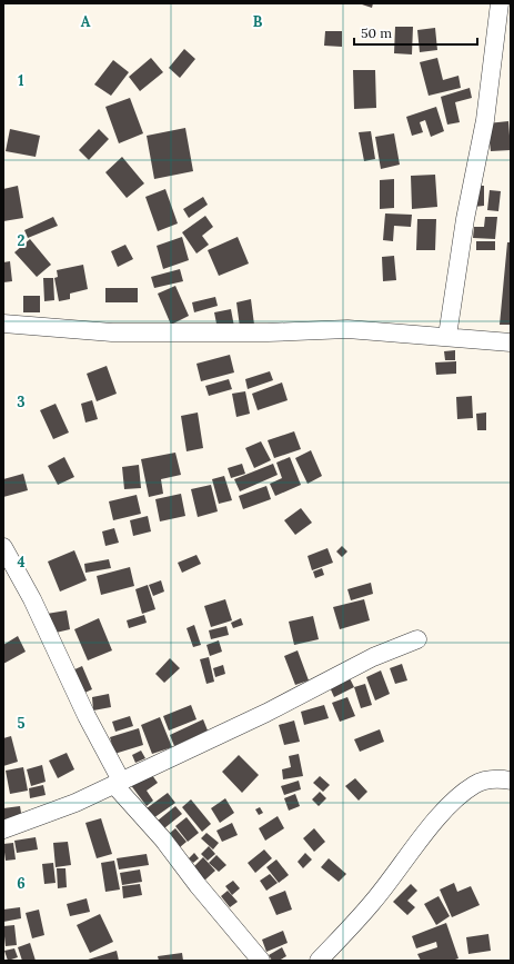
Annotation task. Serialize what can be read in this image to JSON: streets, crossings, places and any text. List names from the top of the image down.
{
  "scale_bar": "50 m",
  "grid": {
    "columns": ["A", "B"],
    "rows": [
      "1",
      "2",
      "3",
      "4",
      "5",
      "6"
    ]
  }
}
